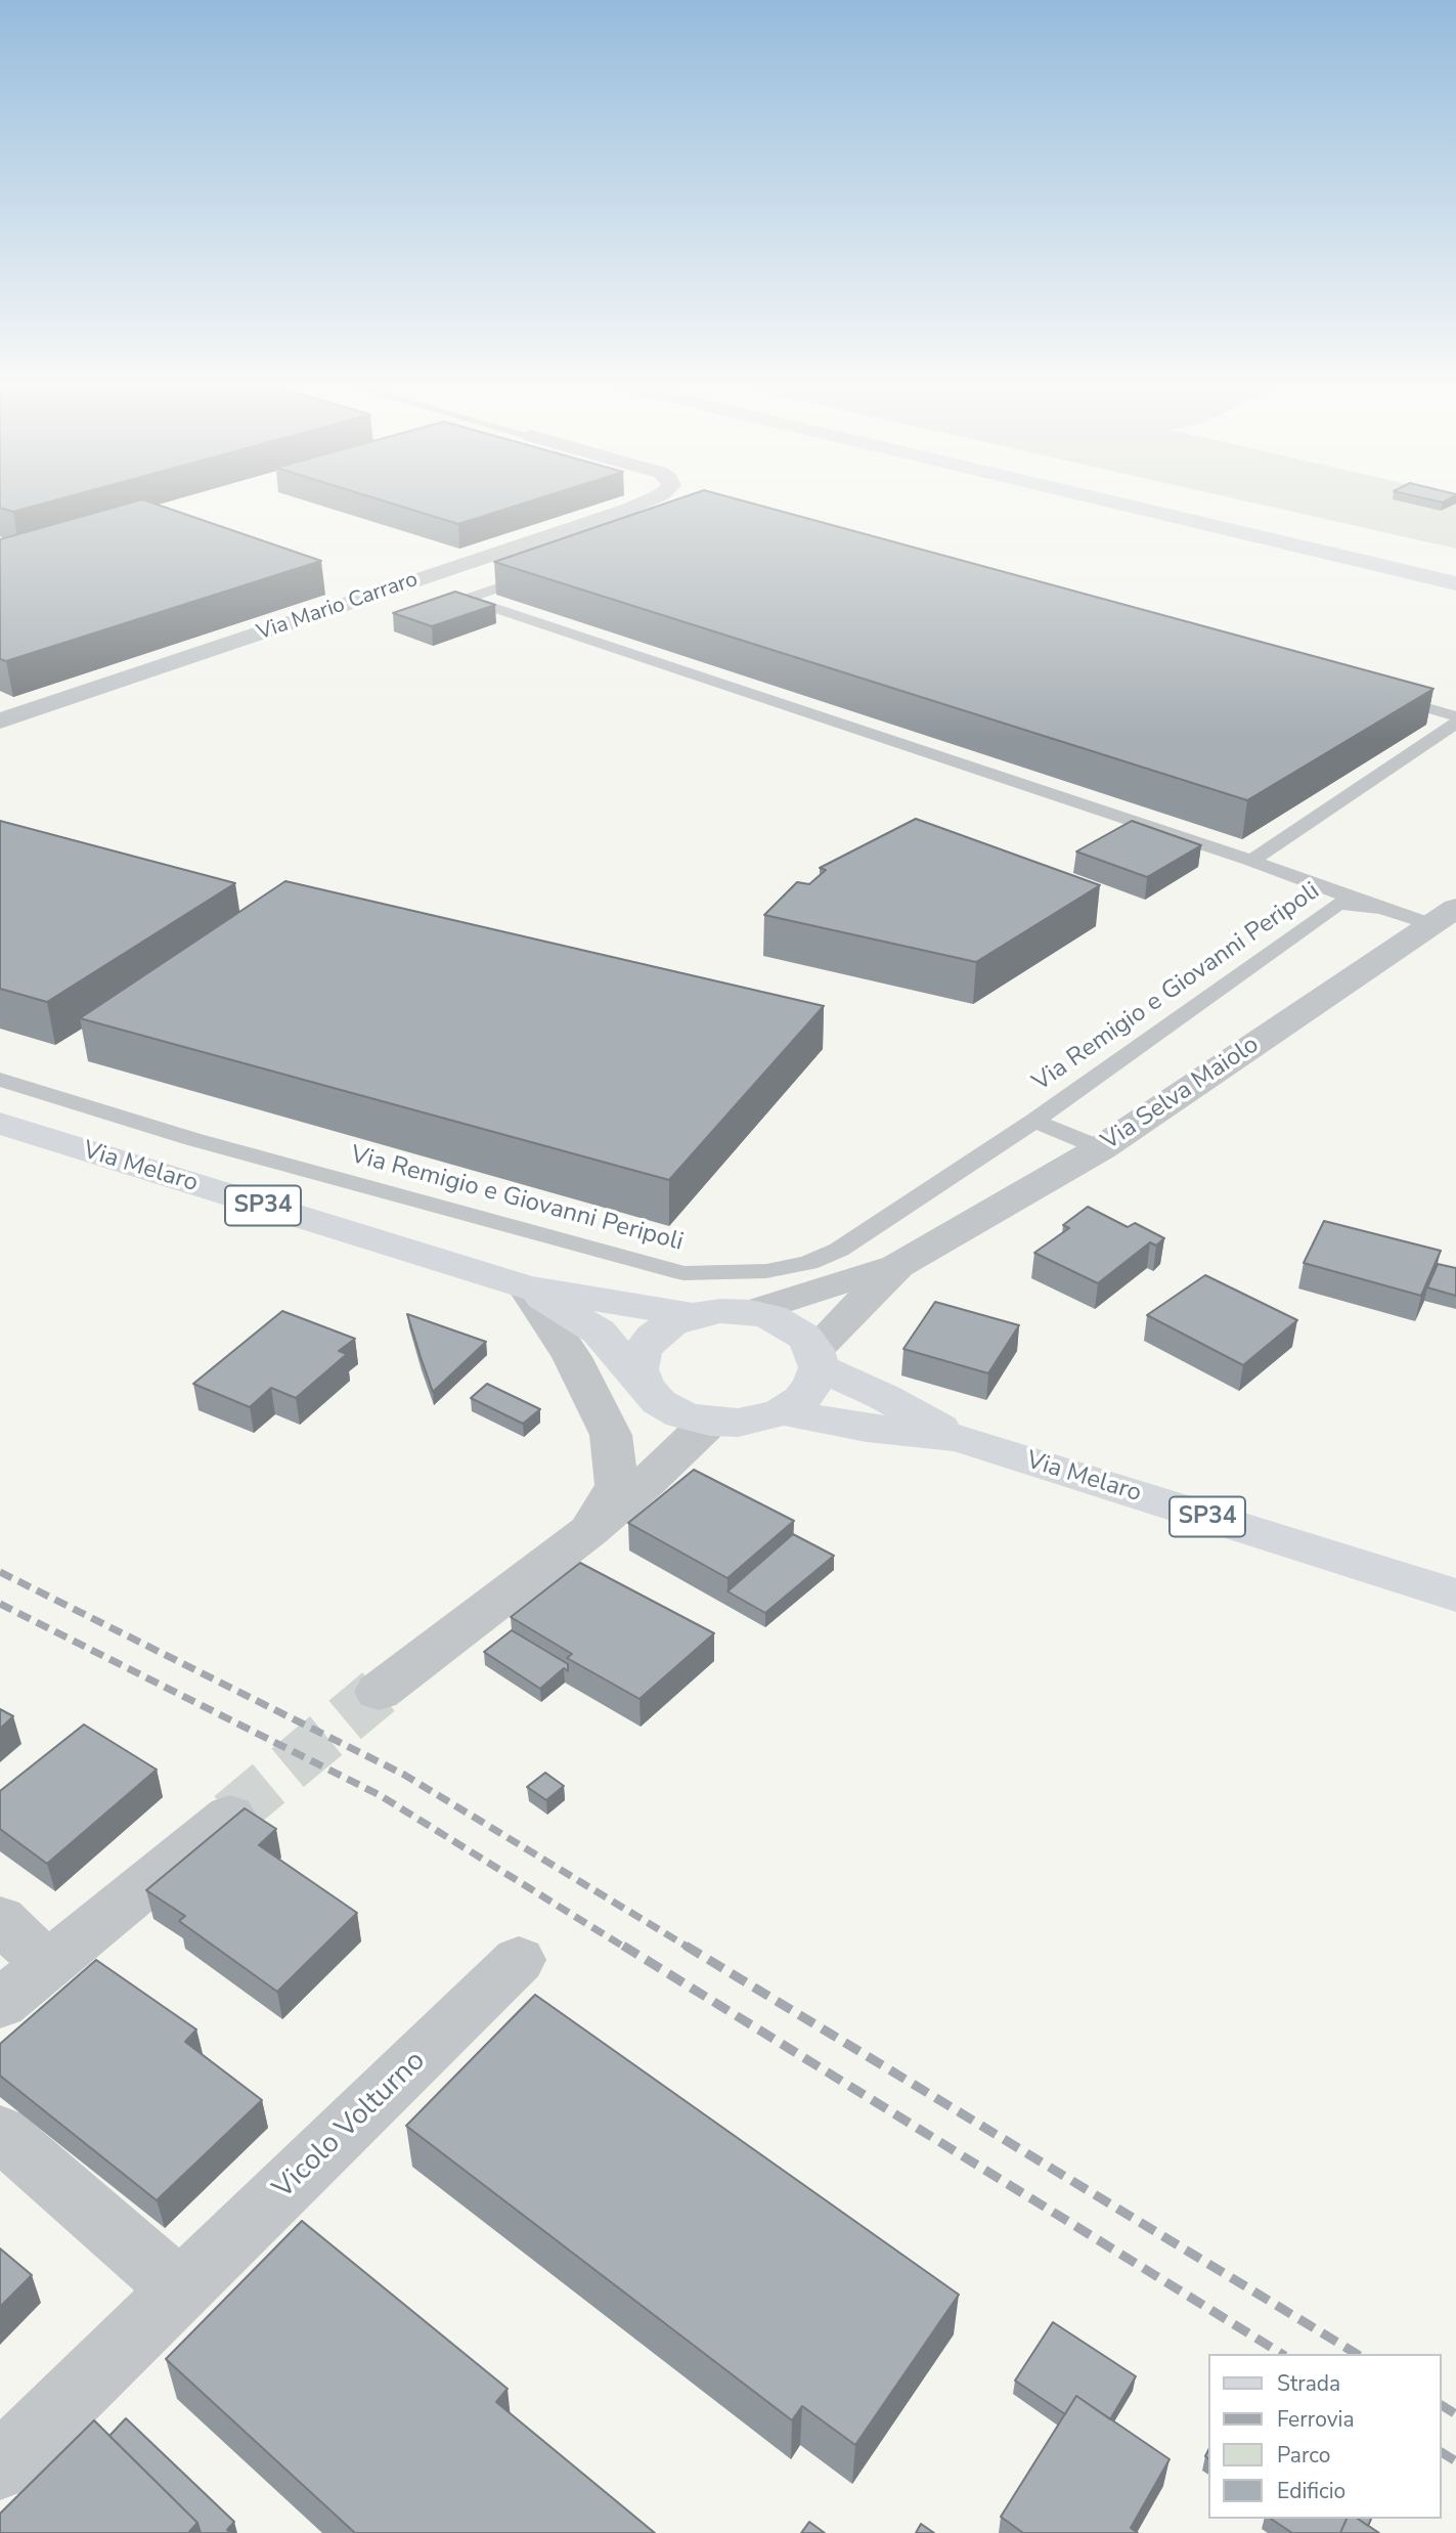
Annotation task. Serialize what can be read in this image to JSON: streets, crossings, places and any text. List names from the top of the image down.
{
  "streets": {
    "main road": ["Via Melaro", "SP34"],
    "street": ["Via Mario Carraro", "Via Selva Maiolo", "Vicolo Volturno"],
    "lane": ["Via Remigio e Giovanni Peripoli"]
  },
  "crossings": [
    ["Via Remigio e Giovanni Peripoli", "Via Selva Maiolo"],
    ["Via Selva Maiolo", "Via Melaro"]
  ],
  "legend": [
    "Strada",
    "Ferrovia",
    "Parco",
    "Edificio"
  ]
}
